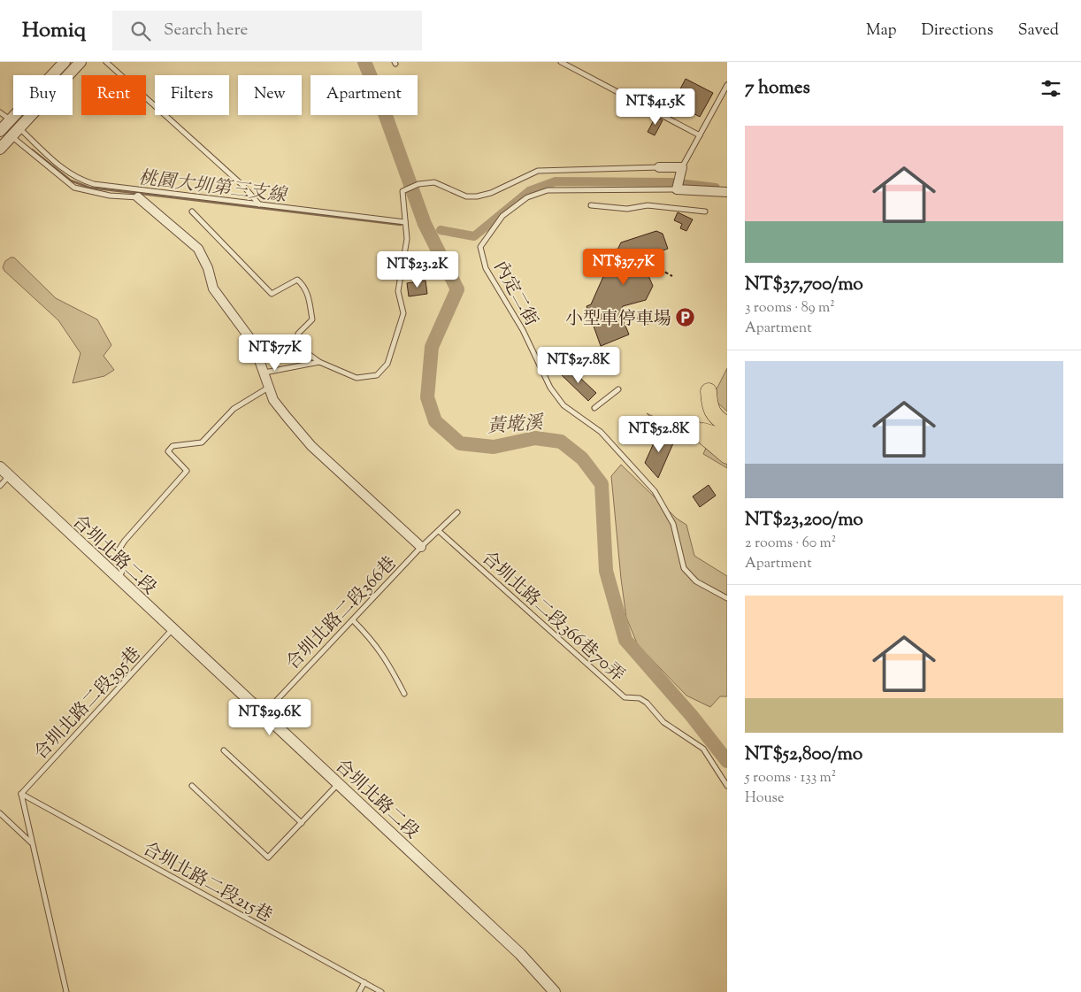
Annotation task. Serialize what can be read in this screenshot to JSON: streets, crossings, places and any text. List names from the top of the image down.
{
  "streets": {
    "street": ["合圳北路二段"],
    "lane": [
      "內定二街",
      "合圳北路二段366巷",
      "合圳北路二段366巷70弄",
      "合圳北路二段395巷",
      "合圳北路二段215巷"
    ]
  },
  "crossings": [
    ["合圳北路二段", "合圳北路二段366巷"],
    ["合圳北路二段", "合圳北路二段395巷"],
    ["合圳北路二段366巷", "合圳北路二段366巷70弄"],
    ["合圳北路二段395巷", "合圳北路二段215巷"]
  ],
  "water": ["桃園大圳第三支線", "黃墘溪"],
  "places": {
    "parking": ["小型車停車場"]
  },
  "page": {
    "header": "Homiq",
    "search": "Search here",
    "nav": ["Map", "Directions", "Saved"],
    "heading": "7 homes",
    "chip": [
      "Buy",
      "Rent",
      "Filters",
      "New",
      "Apartment"
    ],
    "price": [
      "NT$41.5K",
      "NT$37.7K",
      "NT$23.2K",
      "NT$77K",
      "NT$27.8K",
      "NT$52.8K",
      "NT$29.6K"
    ],
    "list": [
      {
        "name": "NT$37,700/mo",
        "note": "3 rooms · 89 m² · Apartment"
      },
      {
        "name": "NT$23,200/mo",
        "note": "2 rooms · 60 m² · Apartment"
      },
      {
        "name": "NT$52,800/mo",
        "note": "5 rooms · 133 m² · House"
      }
    ]
  }
}
